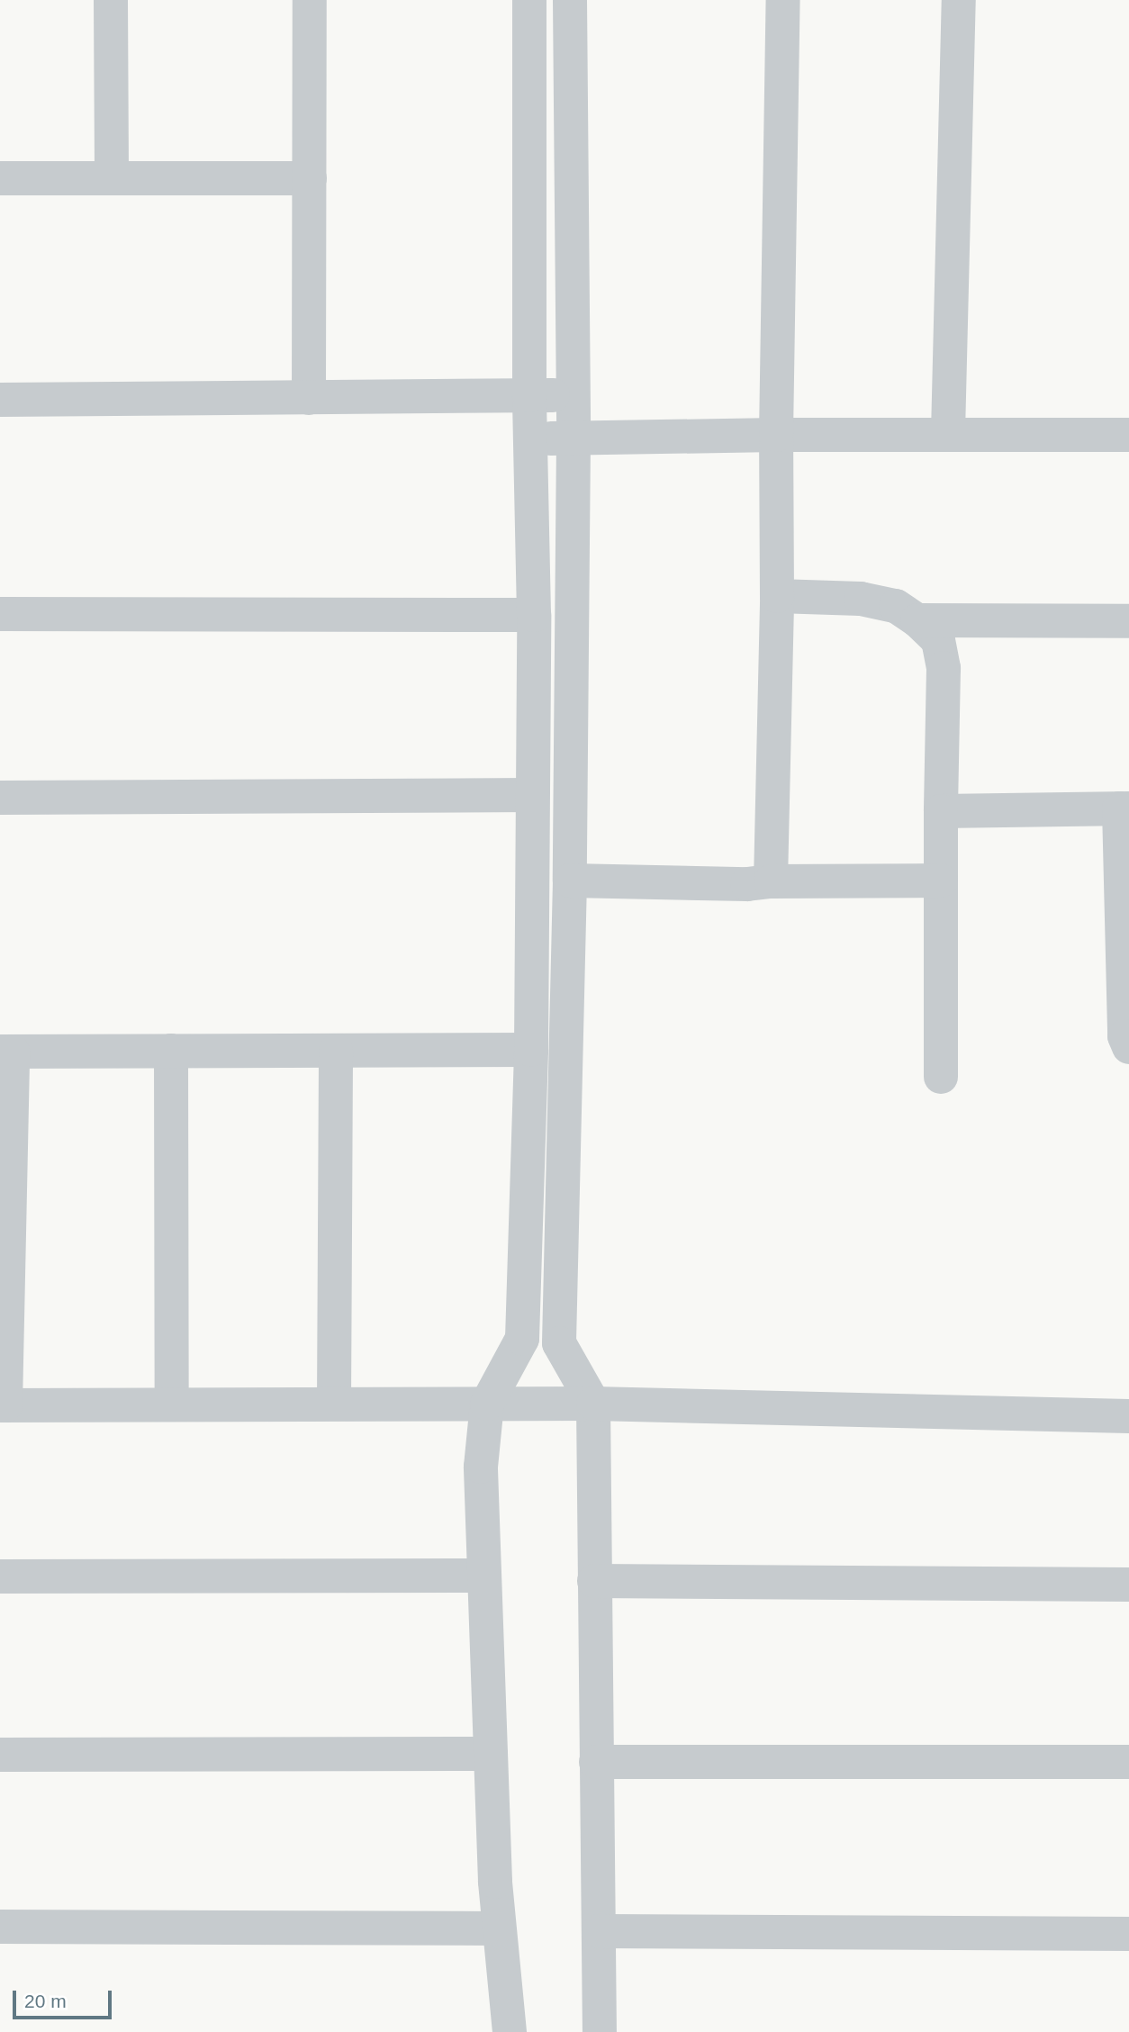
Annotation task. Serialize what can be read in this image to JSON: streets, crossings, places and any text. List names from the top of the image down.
{
  "scale_bar": "20 m"
}
